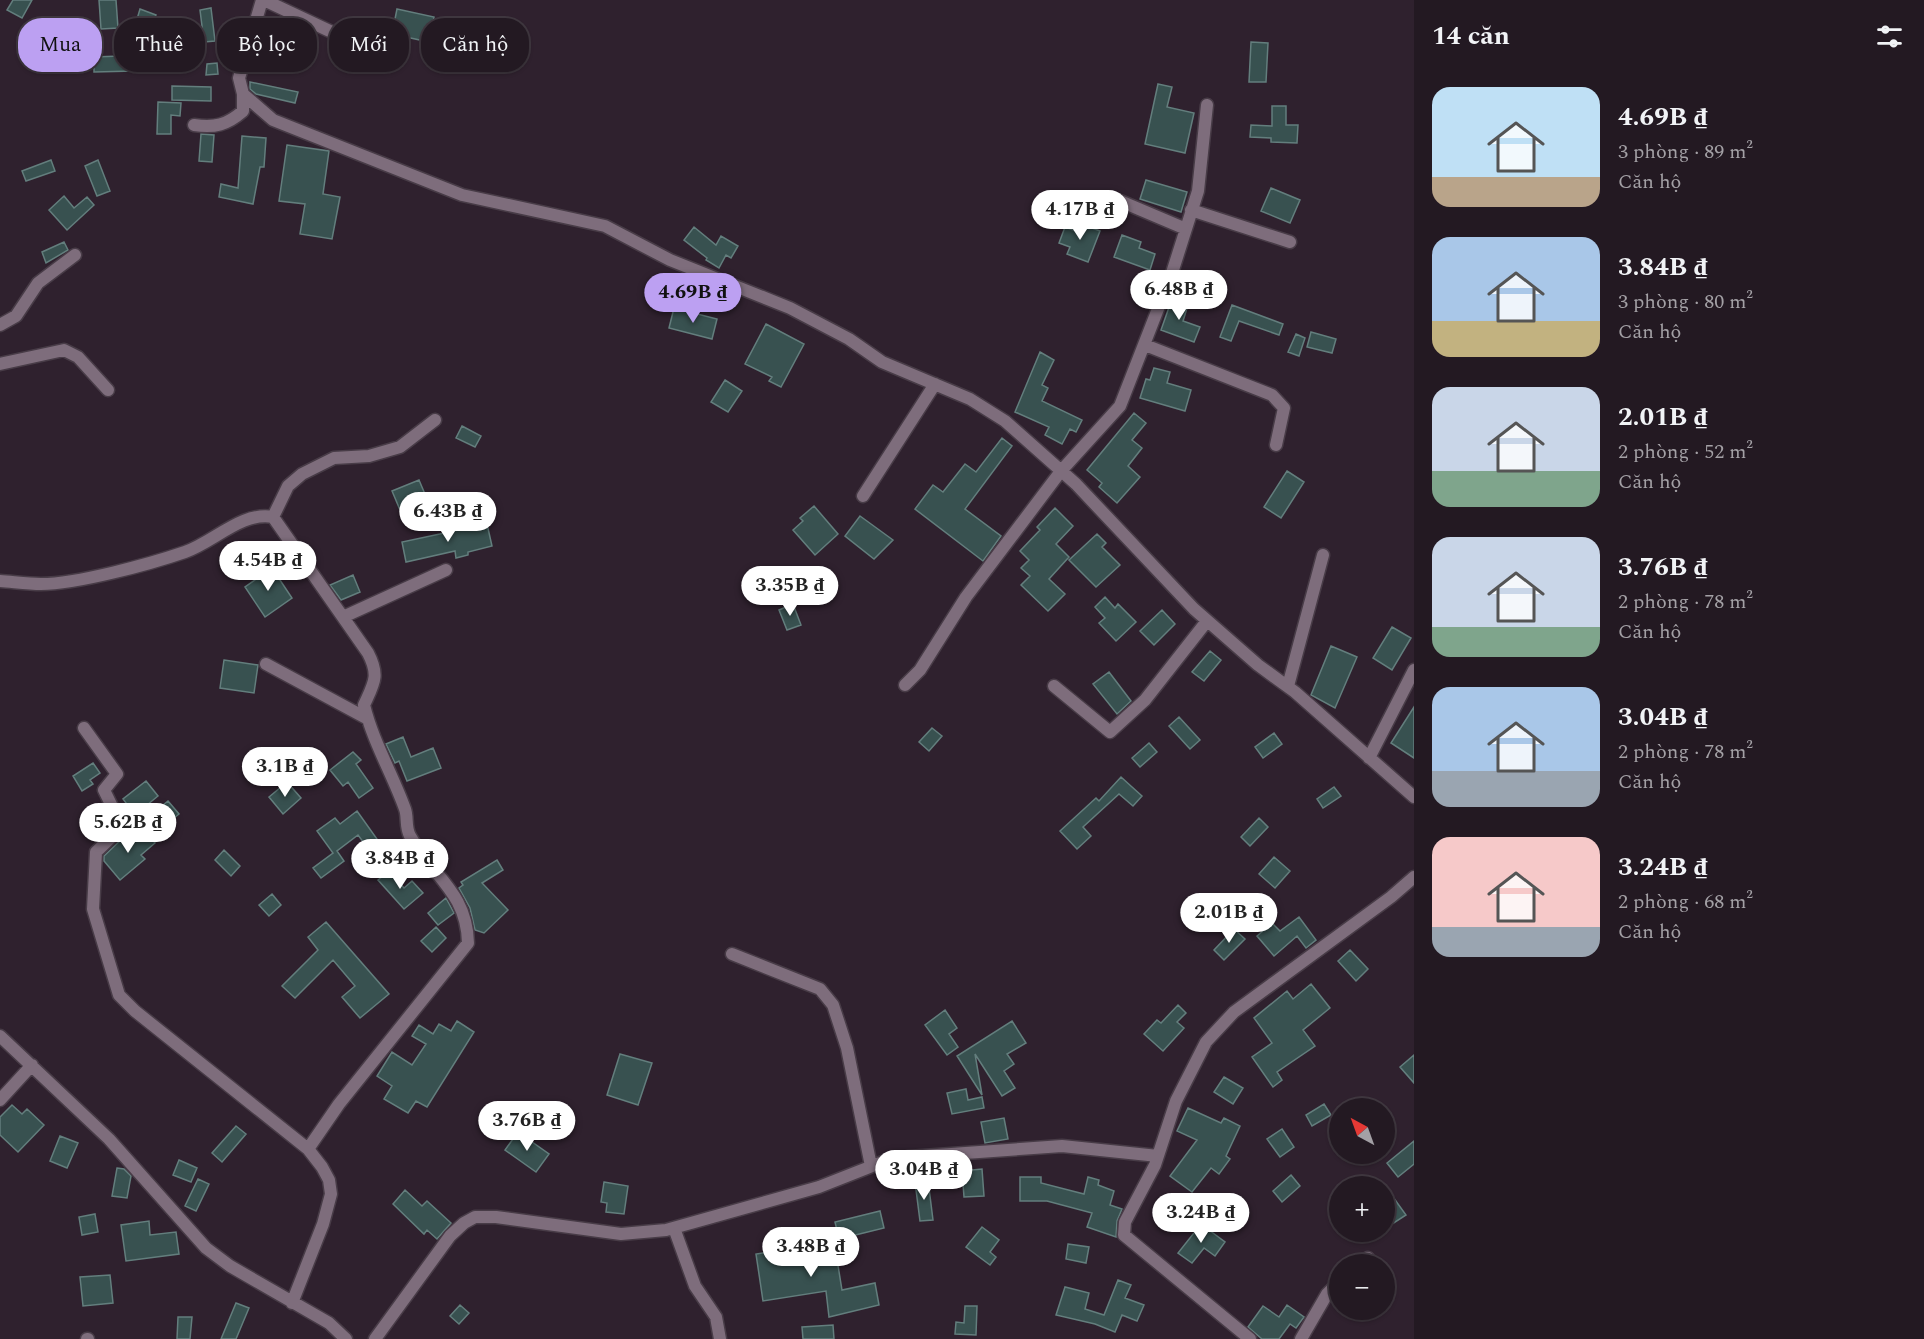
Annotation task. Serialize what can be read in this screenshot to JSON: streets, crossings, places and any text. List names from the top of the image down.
{
  "north": "top left",
  "page": {
    "heading": "14 căn",
    "chip": [
      "Mua",
      "Thuê",
      "Bộ lọc",
      "Mới",
      "Căn hộ"
    ],
    "list": [
      {
        "name": "4.69B ₫",
        "note": "3 phòng · 89 m² · Căn hộ"
      },
      {
        "name": "3.84B ₫",
        "note": "3 phòng · 80 m² · Căn hộ"
      },
      {
        "name": "2.01B ₫",
        "note": "2 phòng · 52 m² · Căn hộ"
      },
      {
        "name": "3.76B ₫",
        "note": "2 phòng · 78 m² · Căn hộ"
      },
      {
        "name": "3.04B ₫",
        "note": "2 phòng · 78 m² · Căn hộ"
      },
      {
        "name": "3.24B ₫",
        "note": "2 phòng · 68 m² · Căn hộ"
      }
    ],
    "price": [
      "4.17B ₫",
      "6.48B ₫",
      "4.69B ₫",
      "6.43B ₫",
      "4.54B ₫",
      "3.35B ₫",
      "3.1B ₫",
      "5.62B ₫",
      "3.84B ₫",
      "2.01B ₫",
      "3.76B ₫",
      "3.04B ₫",
      "3.24B ₫",
      "3.48B ₫"
    ],
    "map_buttons": ["+", "−"]
  }
}
